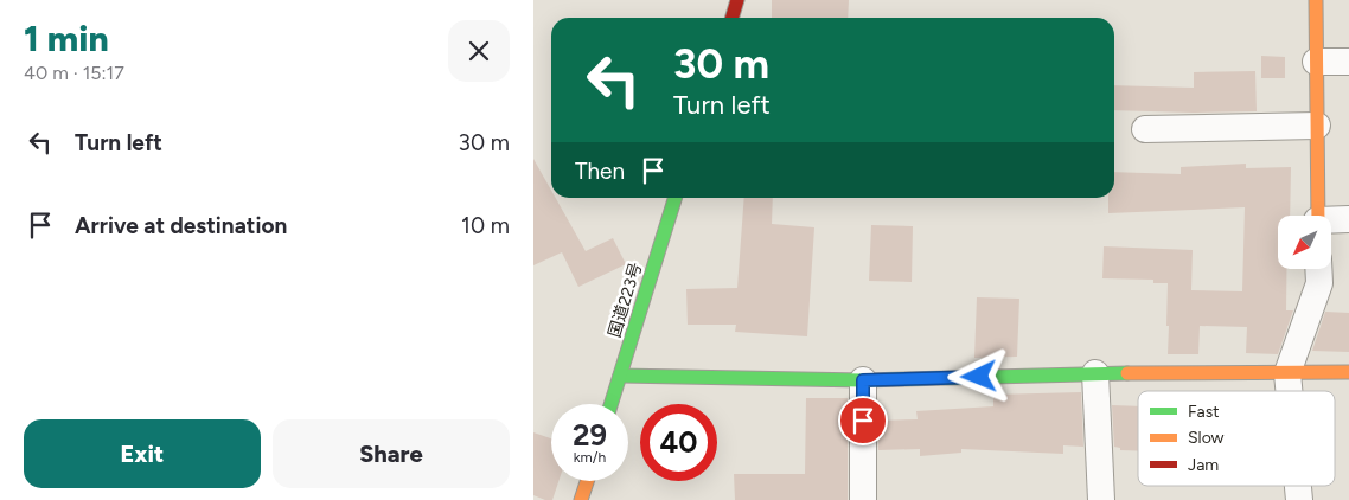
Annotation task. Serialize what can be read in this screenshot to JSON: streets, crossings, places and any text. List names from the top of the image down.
{
  "streets": {
    "main road": ["国道223号"]
  },
  "legend": ["Fast", "Slow", "Jam"],
  "north": "bottom left",
  "page": {
    "heading": ["1 min", "40 m · 15:17"],
    "turn": ["30 m", "Turn left"],
    "list": [
      {
        "name": "Turn left",
        "value": "30 m"
      },
      {
        "name": "Arrive at destination",
        "value": "10 m"
      }
    ],
    "then": "Then",
    "speed": "29 km/h",
    "limit": "40",
    "buttons": ["Exit", "Share"]
  }
}
